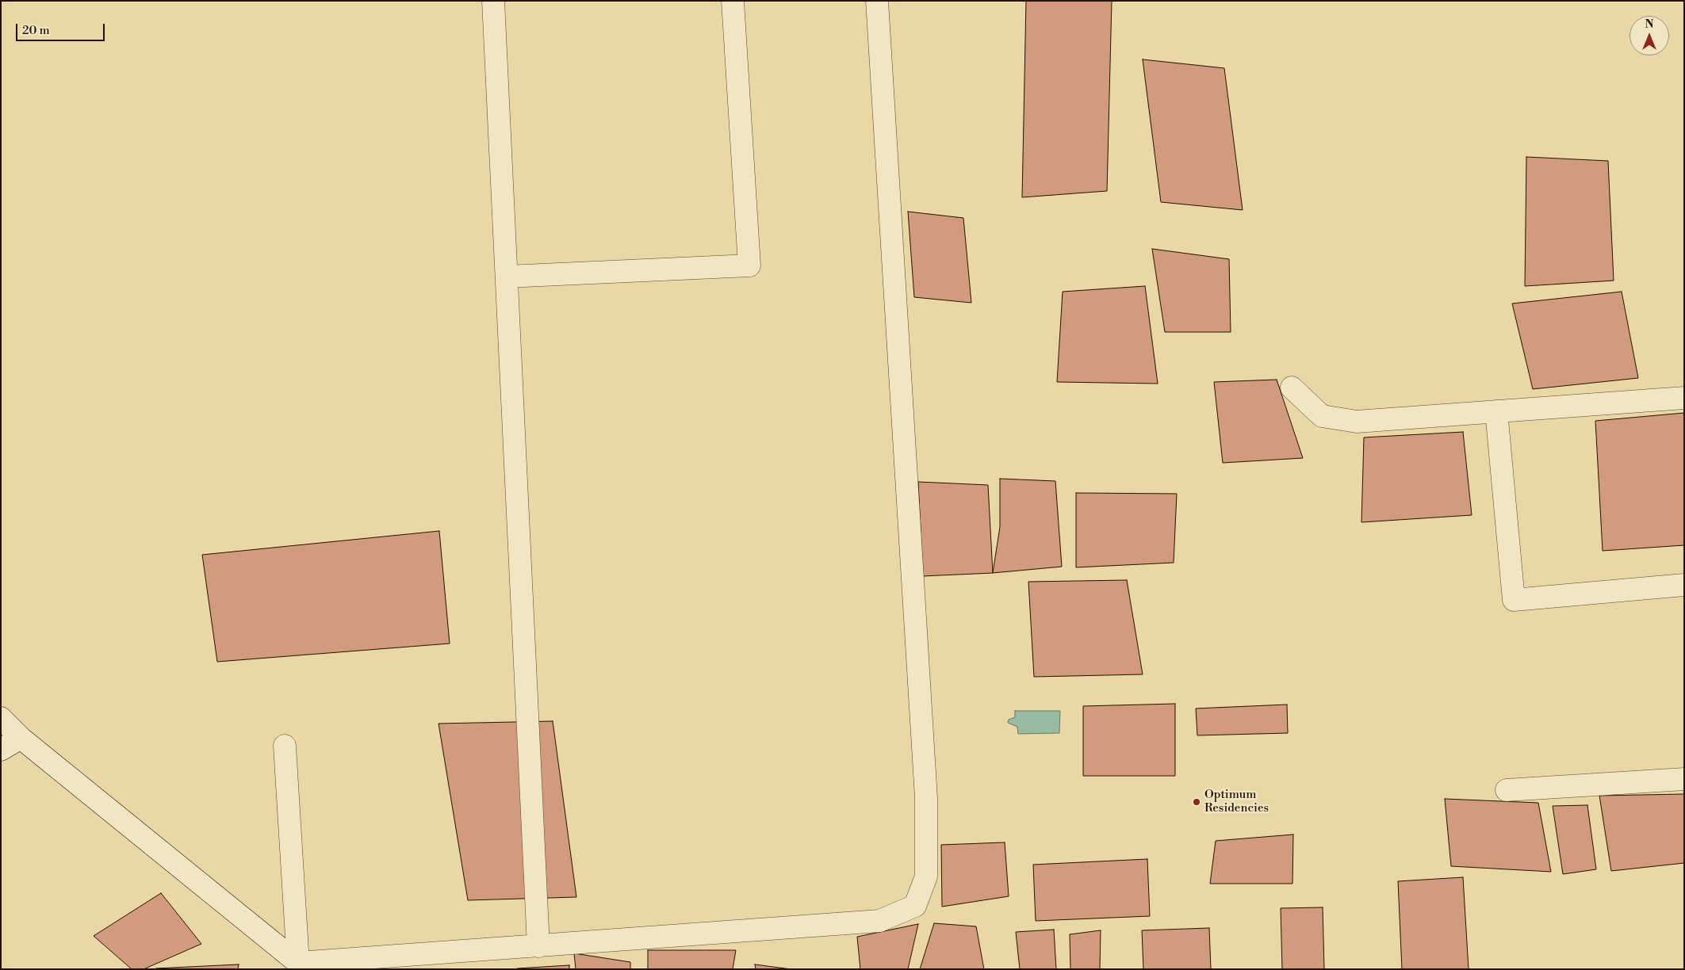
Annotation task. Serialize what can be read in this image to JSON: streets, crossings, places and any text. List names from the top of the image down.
{
  "places": ["Optimum Residencies"],
  "scale_bar": "20 m",
  "north": "top"
}
